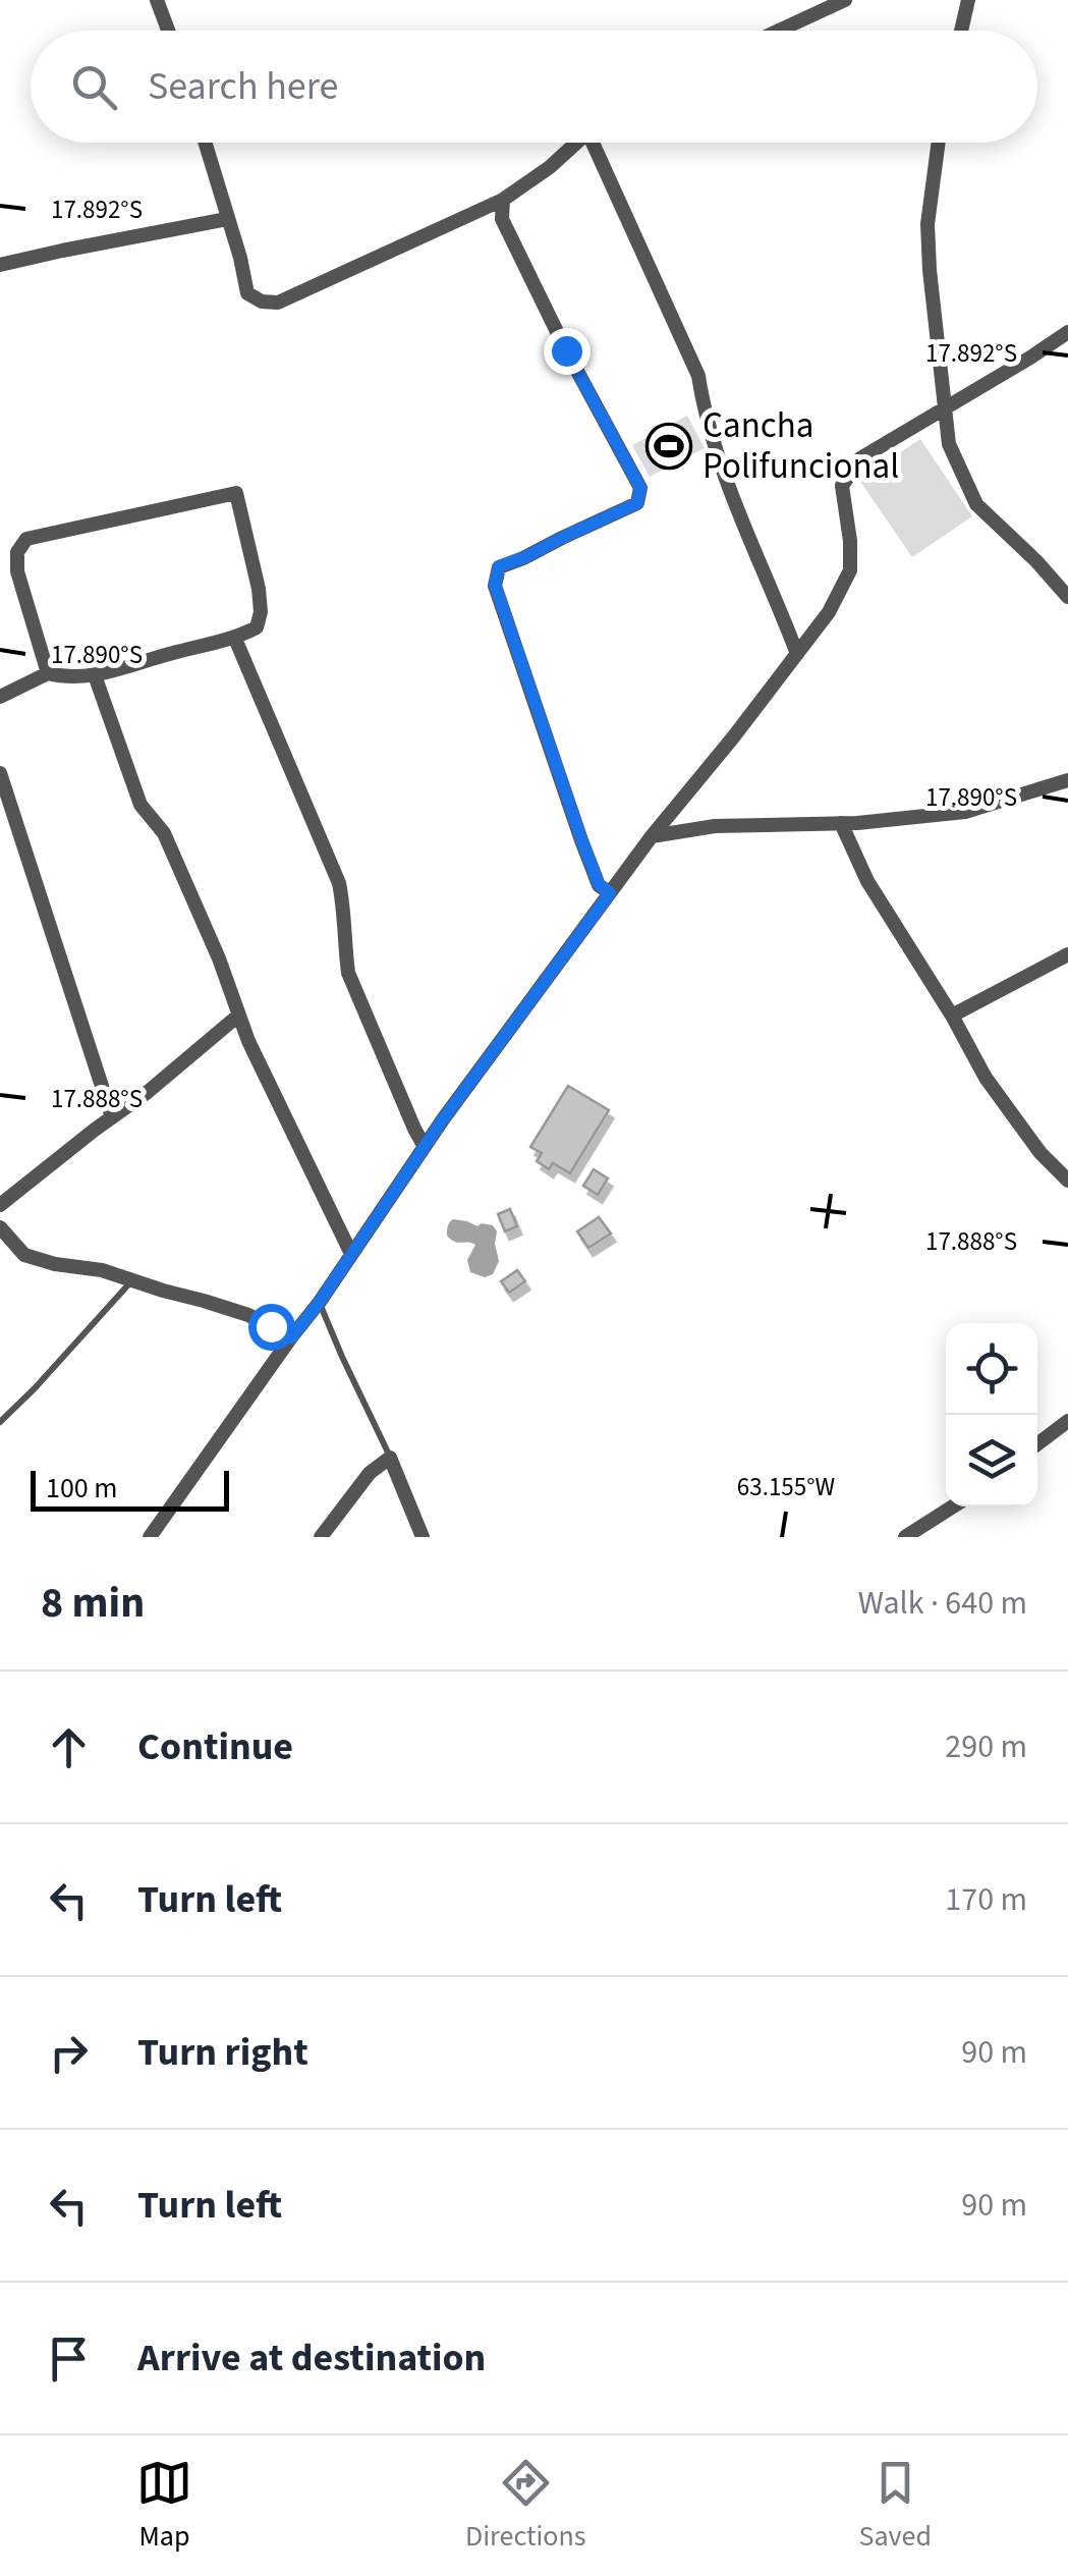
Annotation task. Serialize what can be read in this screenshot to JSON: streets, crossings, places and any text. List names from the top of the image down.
{
  "places": {
    "sports": ["Cancha Polifuncional"]
  },
  "scale_bar": "100 m",
  "page": {
    "search": "Search here",
    "scale": "100 m",
    "heading": ["8 min", "Walk · 640 m"],
    "list": [
      ["Continue", "290 m"],
      ["Turn left", "170 m"],
      ["Turn right", "90 m"],
      ["Turn left", "90 m"],
      "Arrive at destination"
    ],
    "nav": ["Map", "Directions", "Saved"]
  },
  "coordinates": [
    "17.892°S",
    "17.890°S",
    "17.888°S",
    "63.155°W"
  ]
}
